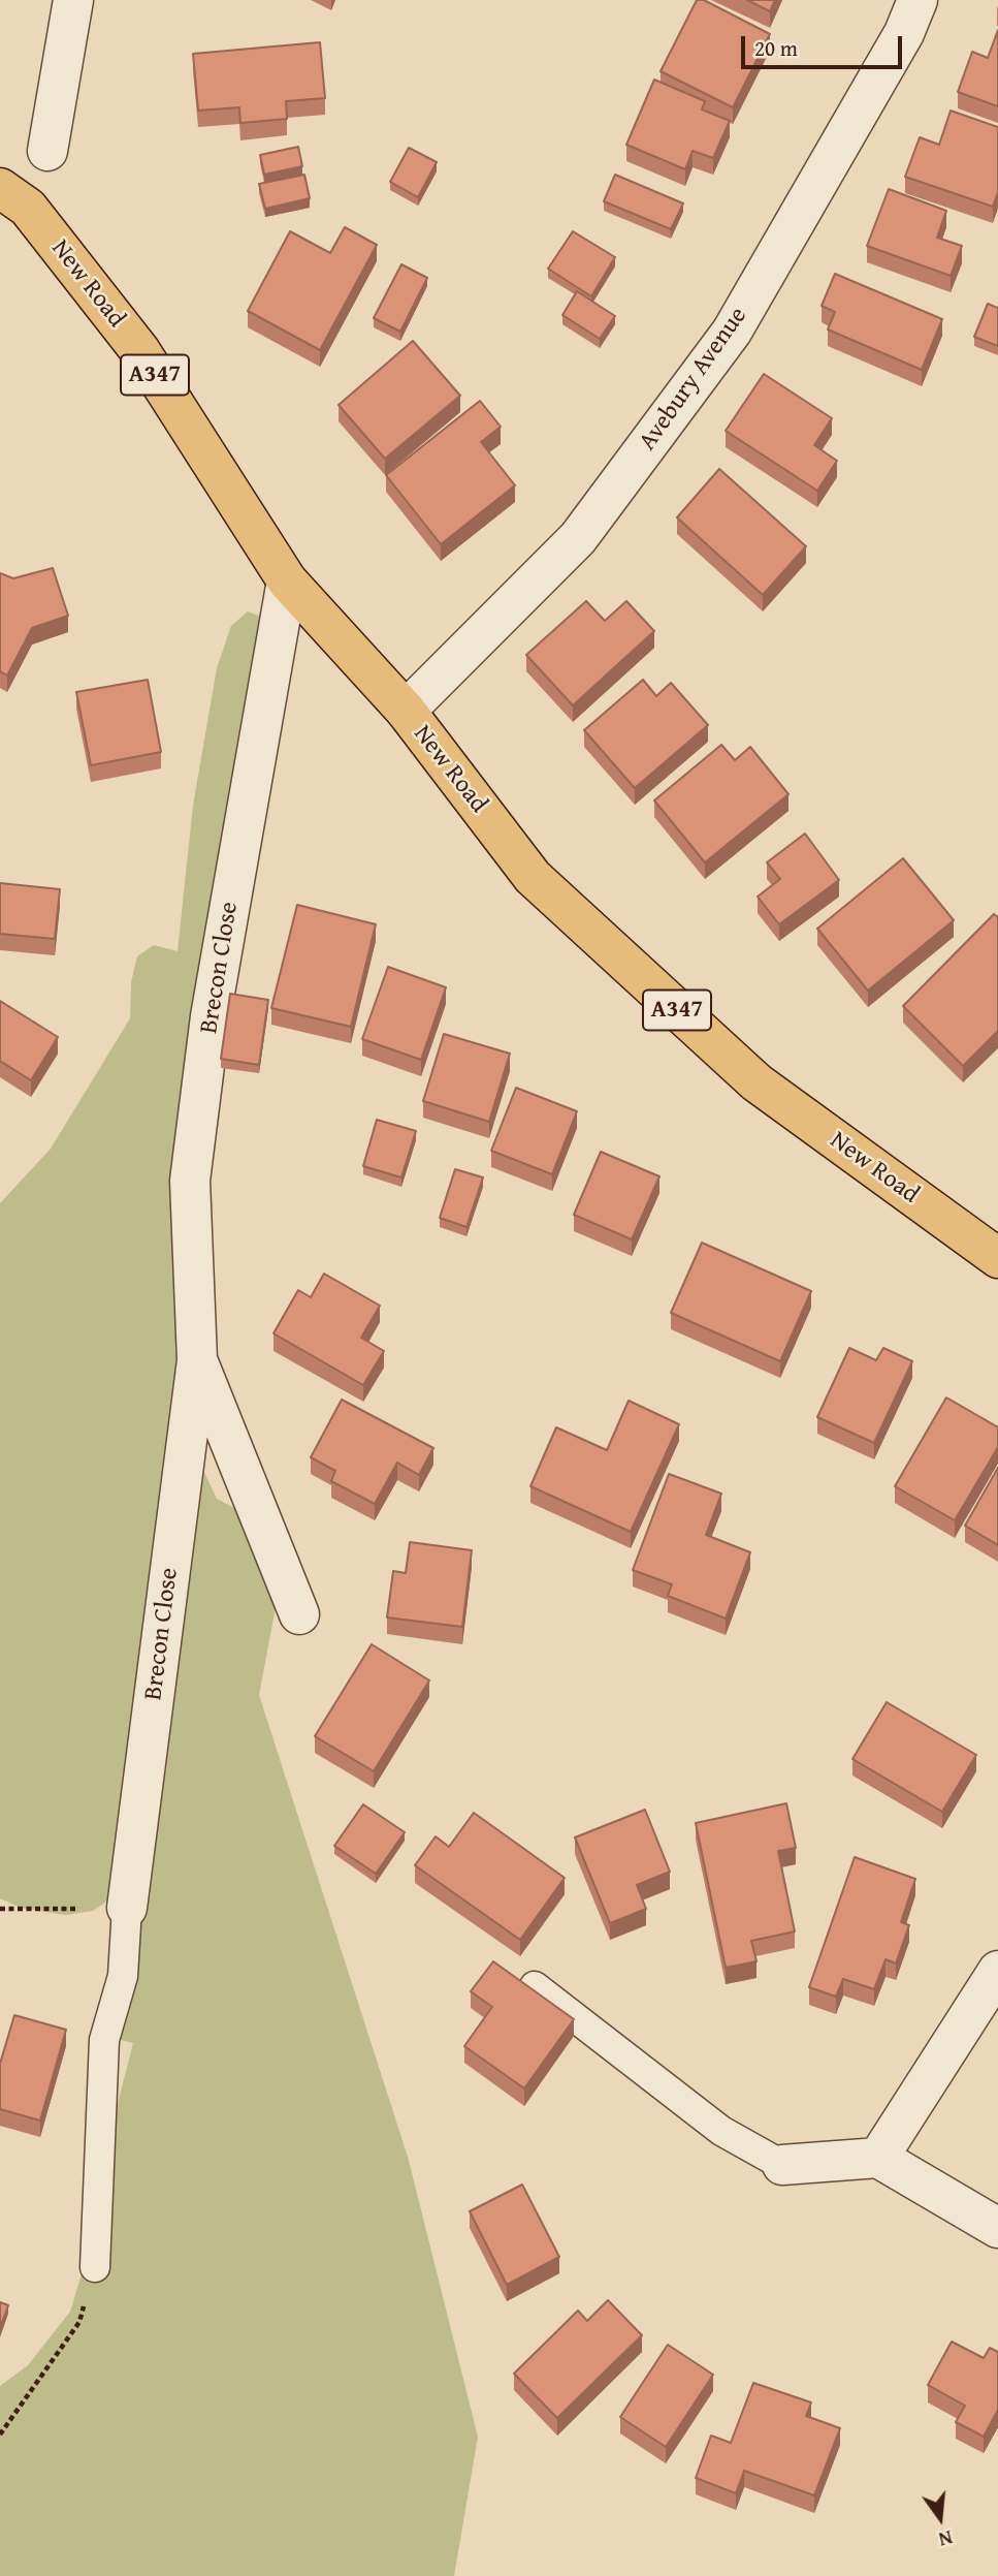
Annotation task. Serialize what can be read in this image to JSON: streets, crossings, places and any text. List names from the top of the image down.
{
  "streets": {
    "main road": ["New Road", "A347"],
    "street": ["Avebury Avenue", "Brecon Close"]
  },
  "crossings": [
    ["New Road", "Avebury Avenue"],
    ["New Road", "Brecon Close"]
  ],
  "scale_bar": "20 m",
  "north": "bottom"
}
